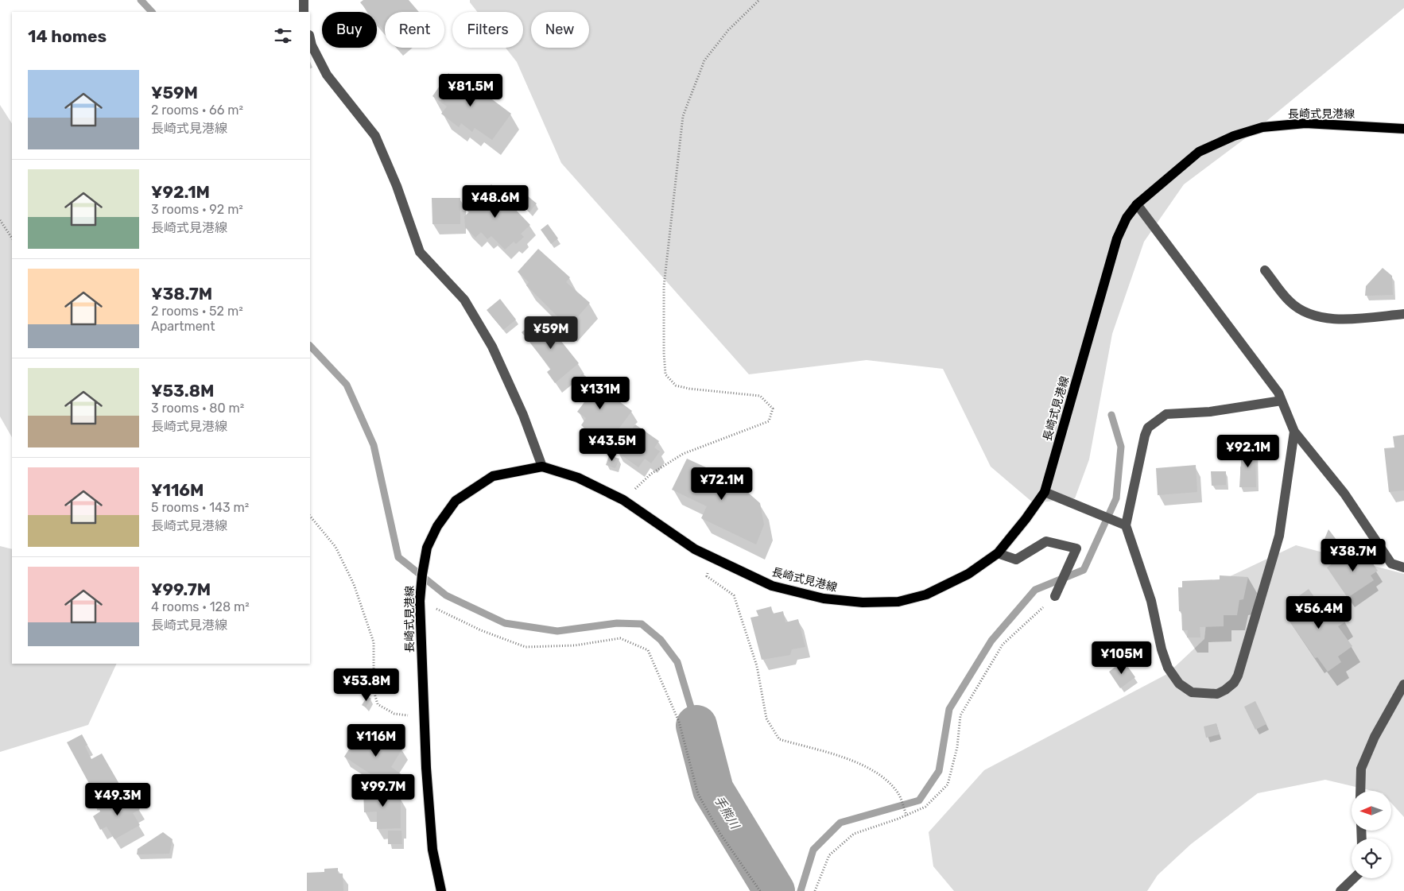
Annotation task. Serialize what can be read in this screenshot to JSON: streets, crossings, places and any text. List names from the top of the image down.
{
  "streets": {
    "main road": ["長崎式見港線"]
  },
  "water": ["手熊川"],
  "north": "left",
  "page": {
    "chip": [
      "Buy",
      "Rent",
      "Filters",
      "New"
    ],
    "heading": "14 homes",
    "list": [
      {
        "name": "¥59M",
        "note": "2 rooms · 66 m² · 長崎式見港線"
      },
      {
        "name": "¥92.1M",
        "note": "3 rooms · 92 m² · 長崎式見港線"
      },
      {
        "name": "¥38.7M",
        "note": "2 rooms · 52 m² · Apartment"
      },
      {
        "name": "¥53.8M",
        "note": "3 rooms · 80 m² · 長崎式見港線"
      },
      {
        "name": "¥116M",
        "note": "5 rooms · 143 m² · 長崎式見港線"
      },
      {
        "name": "¥99.7M",
        "note": "4 rooms · 128 m² · 長崎式見港線"
      }
    ],
    "price": [
      "¥81.5M",
      "¥48.6M",
      "¥59M",
      "¥131M",
      "¥43.5M",
      "¥92.1M",
      "¥72.1M",
      "¥38.7M",
      "¥56.4M",
      "¥105M",
      "¥53.8M",
      "¥116M",
      "¥99.7M",
      "¥49.3M"
    ]
  }
}
